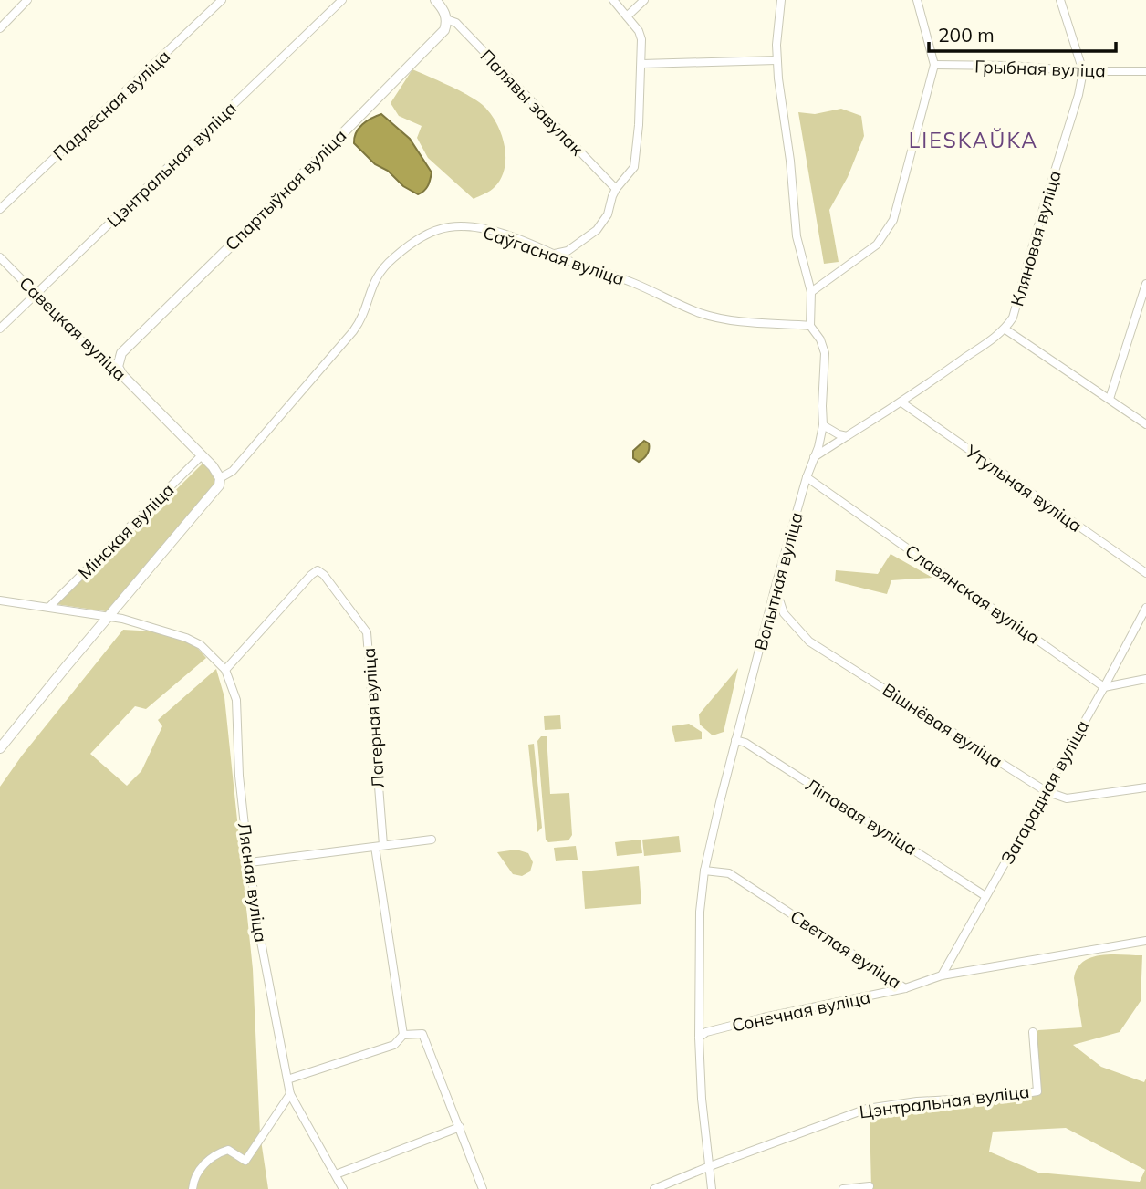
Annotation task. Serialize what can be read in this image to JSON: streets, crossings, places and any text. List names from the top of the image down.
{
  "streets": {
    "main road": ["Спартыўная вуліца", "Савецкая вуліца"],
    "street": [
      "Грыбная вуліца",
      "Палявы завулак",
      "Падлесная вуліца",
      "Цэнтральная вуліца",
      "Кляновая вуліца",
      "Саўгасная вуліца",
      "Утульная вуліца",
      "Мінская вуліца",
      "Вопытная вуліца",
      "Славянская вуліца",
      "Лагерная вуліца",
      "Вішнёвая вуліца",
      "Загарадная вуліца",
      "Ліпавая вуліца",
      "Лясная вуліца",
      "Светлая вуліца",
      "Сонечная вуліца"
    ]
  },
  "crossings": [
    ["Грыбная вуліца", "Кляновая вуліца"],
    ["Палявы завулак", "Спартыўная вуліца"],
    ["Цэнтральная вуліца", "Савецкая вуліца"],
    ["Цэнтральная вуліца", "Вопытная вуліца"],
    ["Спартыўная вуліца", "Савецкая вуліца"],
    ["Кляновая вуліца", "Утульная вуліца"],
    ["Кляновая вуліца", "Вопытная вуліца"],
    ["Саўгасная вуліца", "Савецкая вуліца"],
    ["Саўгасная вуліца", "Вопытная вуліца"],
    ["Савецкая вуліца", "Мінская вуліца"],
    ["Вопытная вуліца", "Славянская вуліца"],
    ["Вопытная вуліца", "Вішнёвая вуліца"],
    ["Вопытная вуліца", "Ліпавая вуліца"],
    ["Вопытная вуліца", "Светлая вуліца"],
    ["Вопытная вуліца", "Сонечная вуліца"],
    ["Славянская вуліца", "Загарадная вуліца"],
    ["Лагерная вуліца", "Лясная вуліца"],
    ["Вішнёвая вуліца", "Загарадная вуліца"],
    ["Загарадная вуліца", "Ліпавая вуліца"],
    ["Загарадная вуліца", "Светлая вуліца"],
    ["Светлая вуліца", "Сонечная вуліца"]
  ],
  "districts": ["LIESKAŬKA"],
  "scale_bar": "200 m"
}
